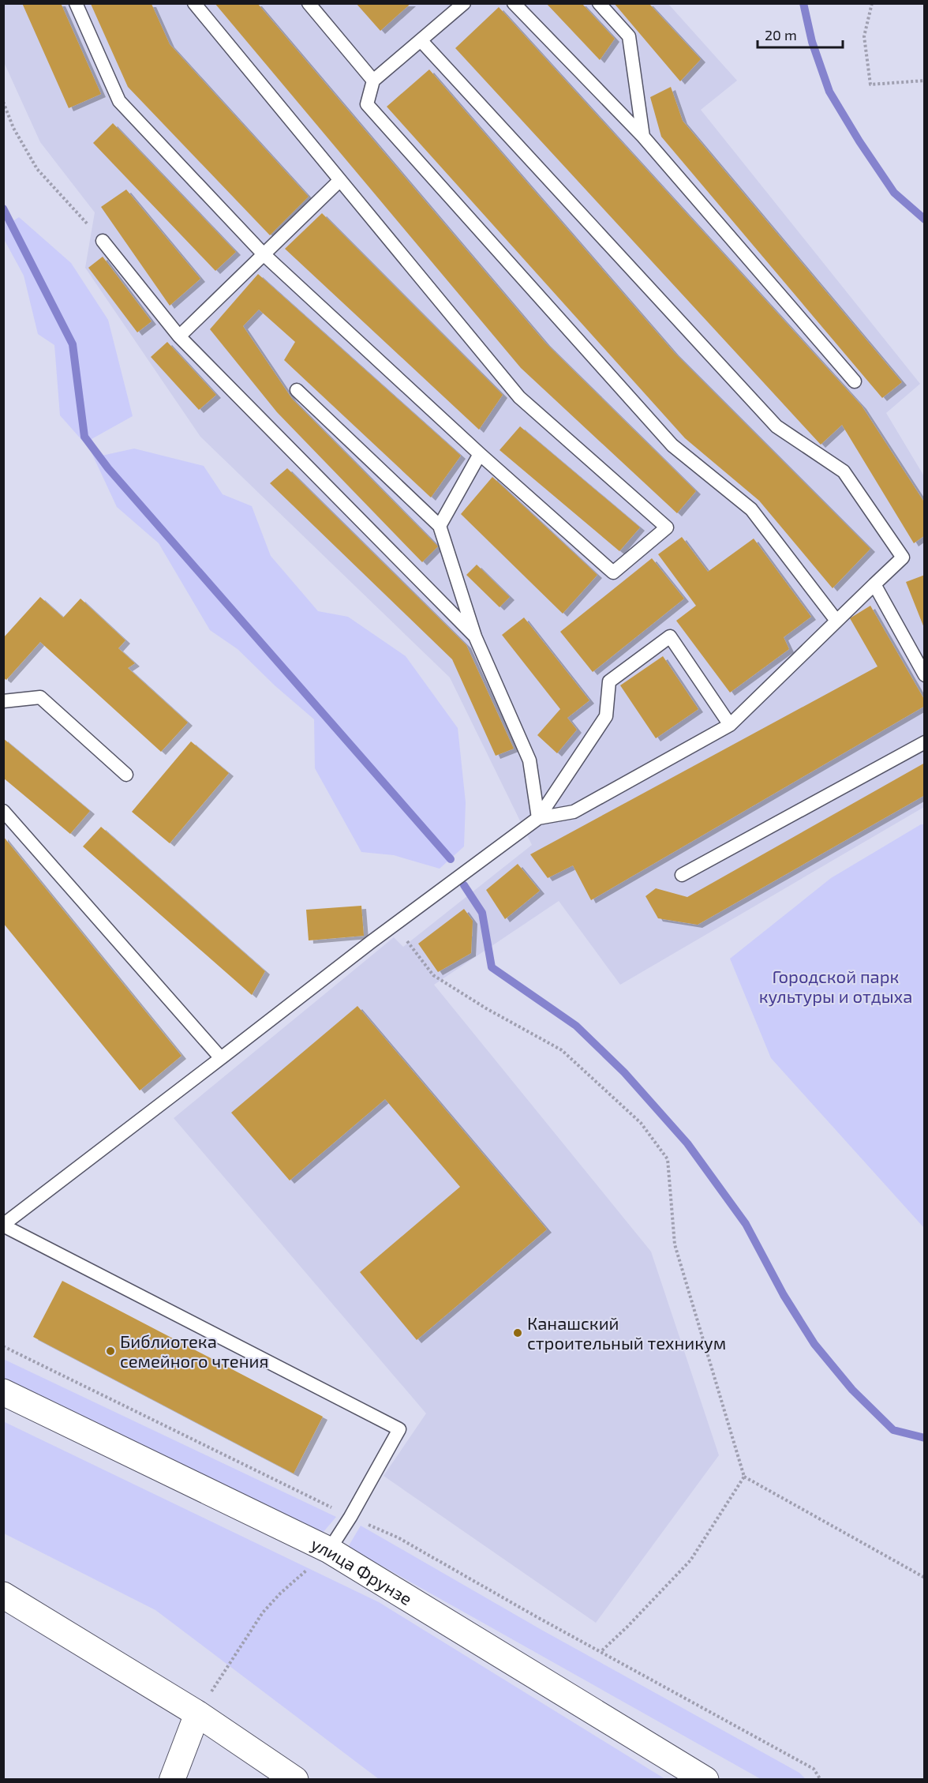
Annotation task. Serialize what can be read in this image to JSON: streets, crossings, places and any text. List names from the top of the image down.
{
  "streets": {
    "main road": ["улица Фрунзе"]
  },
  "parks": ["Городской парк культуры и отдыха"],
  "places": ["Канашский строительный техникум", "Библиотека семейного чтения"],
  "scale_bar": "20 m"
}
